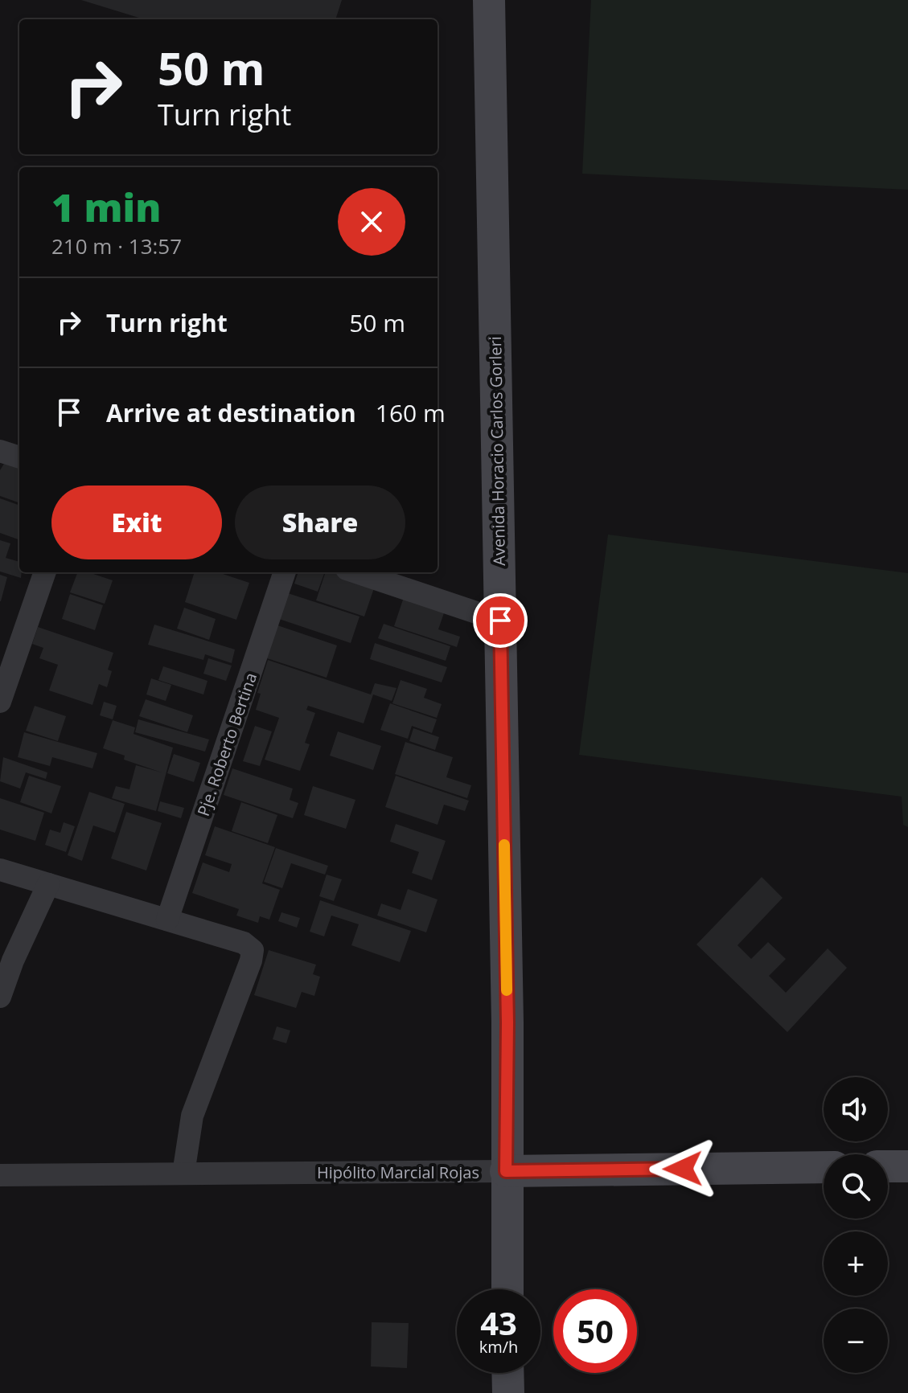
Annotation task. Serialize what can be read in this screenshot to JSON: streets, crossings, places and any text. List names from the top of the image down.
{
  "streets": {
    "main road": ["Avenida Horacio Carlos Gorleri", "Hipólito Marcial Rojas"],
    "street": ["Pje. Roberto Bertina"]
  },
  "crossings": [
    ["Avenida Horacio Carlos Gorleri", "Hipólito Marcial Rojas"]
  ],
  "page": {
    "turn": ["50 m", "Turn right"],
    "heading": ["1 min", "210 m · 13:57"],
    "list": [
      {
        "name": "Turn right",
        "value": "50 m"
      },
      {
        "name": "Arrive at destination",
        "value": "160 m"
      }
    ],
    "buttons": ["Exit", "Share"],
    "map_buttons": ["+", "−"],
    "speed": "43 km/h",
    "limit": "50"
  }
}
